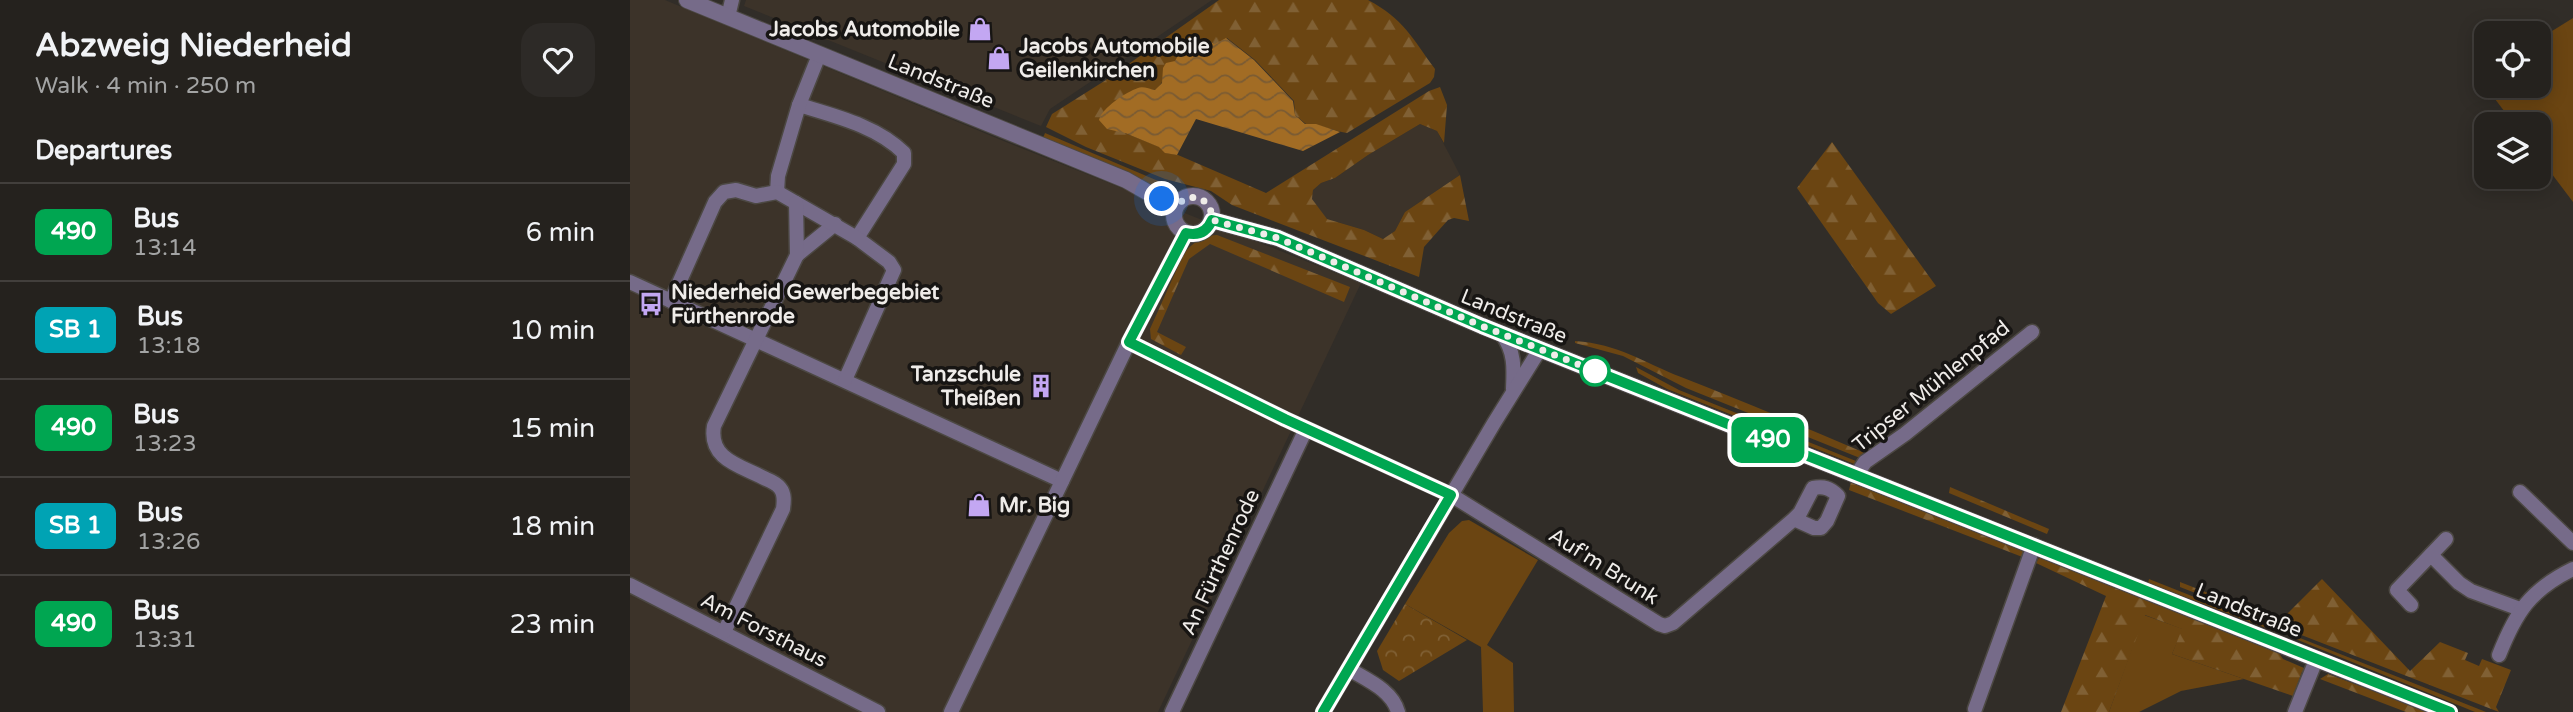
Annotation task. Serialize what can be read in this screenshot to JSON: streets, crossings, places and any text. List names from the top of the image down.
{
  "streets": {
    "street": [
      "Landstraße",
      "Tripser Mühlenpfad",
      "An Fürthenrode",
      "Auf'm Brunk",
      "Am Forsthaus"
    ]
  },
  "crossings": [
    ["Landstraße", "Tripser Mühlenpfad"]
  ],
  "places": {
    "shop": ["Jacobs Automobile", "Jacobs Automobile Geilenkirchen", "Mr. Big"],
    "bus stop": ["Niederheid Gewerbegebiet Fürthenrode"],
    "building": ["Tanzschule Theißen"]
  },
  "lines": ["bus line 490"],
  "page": {
    "heading": [
      ["Abzweig Niederheid", "Walk · 4 min · 250 m"],
      "Departures"
    ],
    "on_map": "490",
    "list": [
      {
        "mark": "490",
        "name": "Bus",
        "note": "13:14",
        "value": "6 min"
      },
      {
        "mark": "SB 1",
        "name": "Bus",
        "note": "13:18",
        "value": "10 min"
      },
      {
        "mark": "490",
        "name": "Bus",
        "note": "13:23",
        "value": "15 min"
      },
      {
        "mark": "SB 1",
        "name": "Bus",
        "note": "13:26",
        "value": "18 min"
      },
      {
        "mark": "490",
        "name": "Bus",
        "note": "13:31",
        "value": "23 min"
      }
    ]
  }
}
